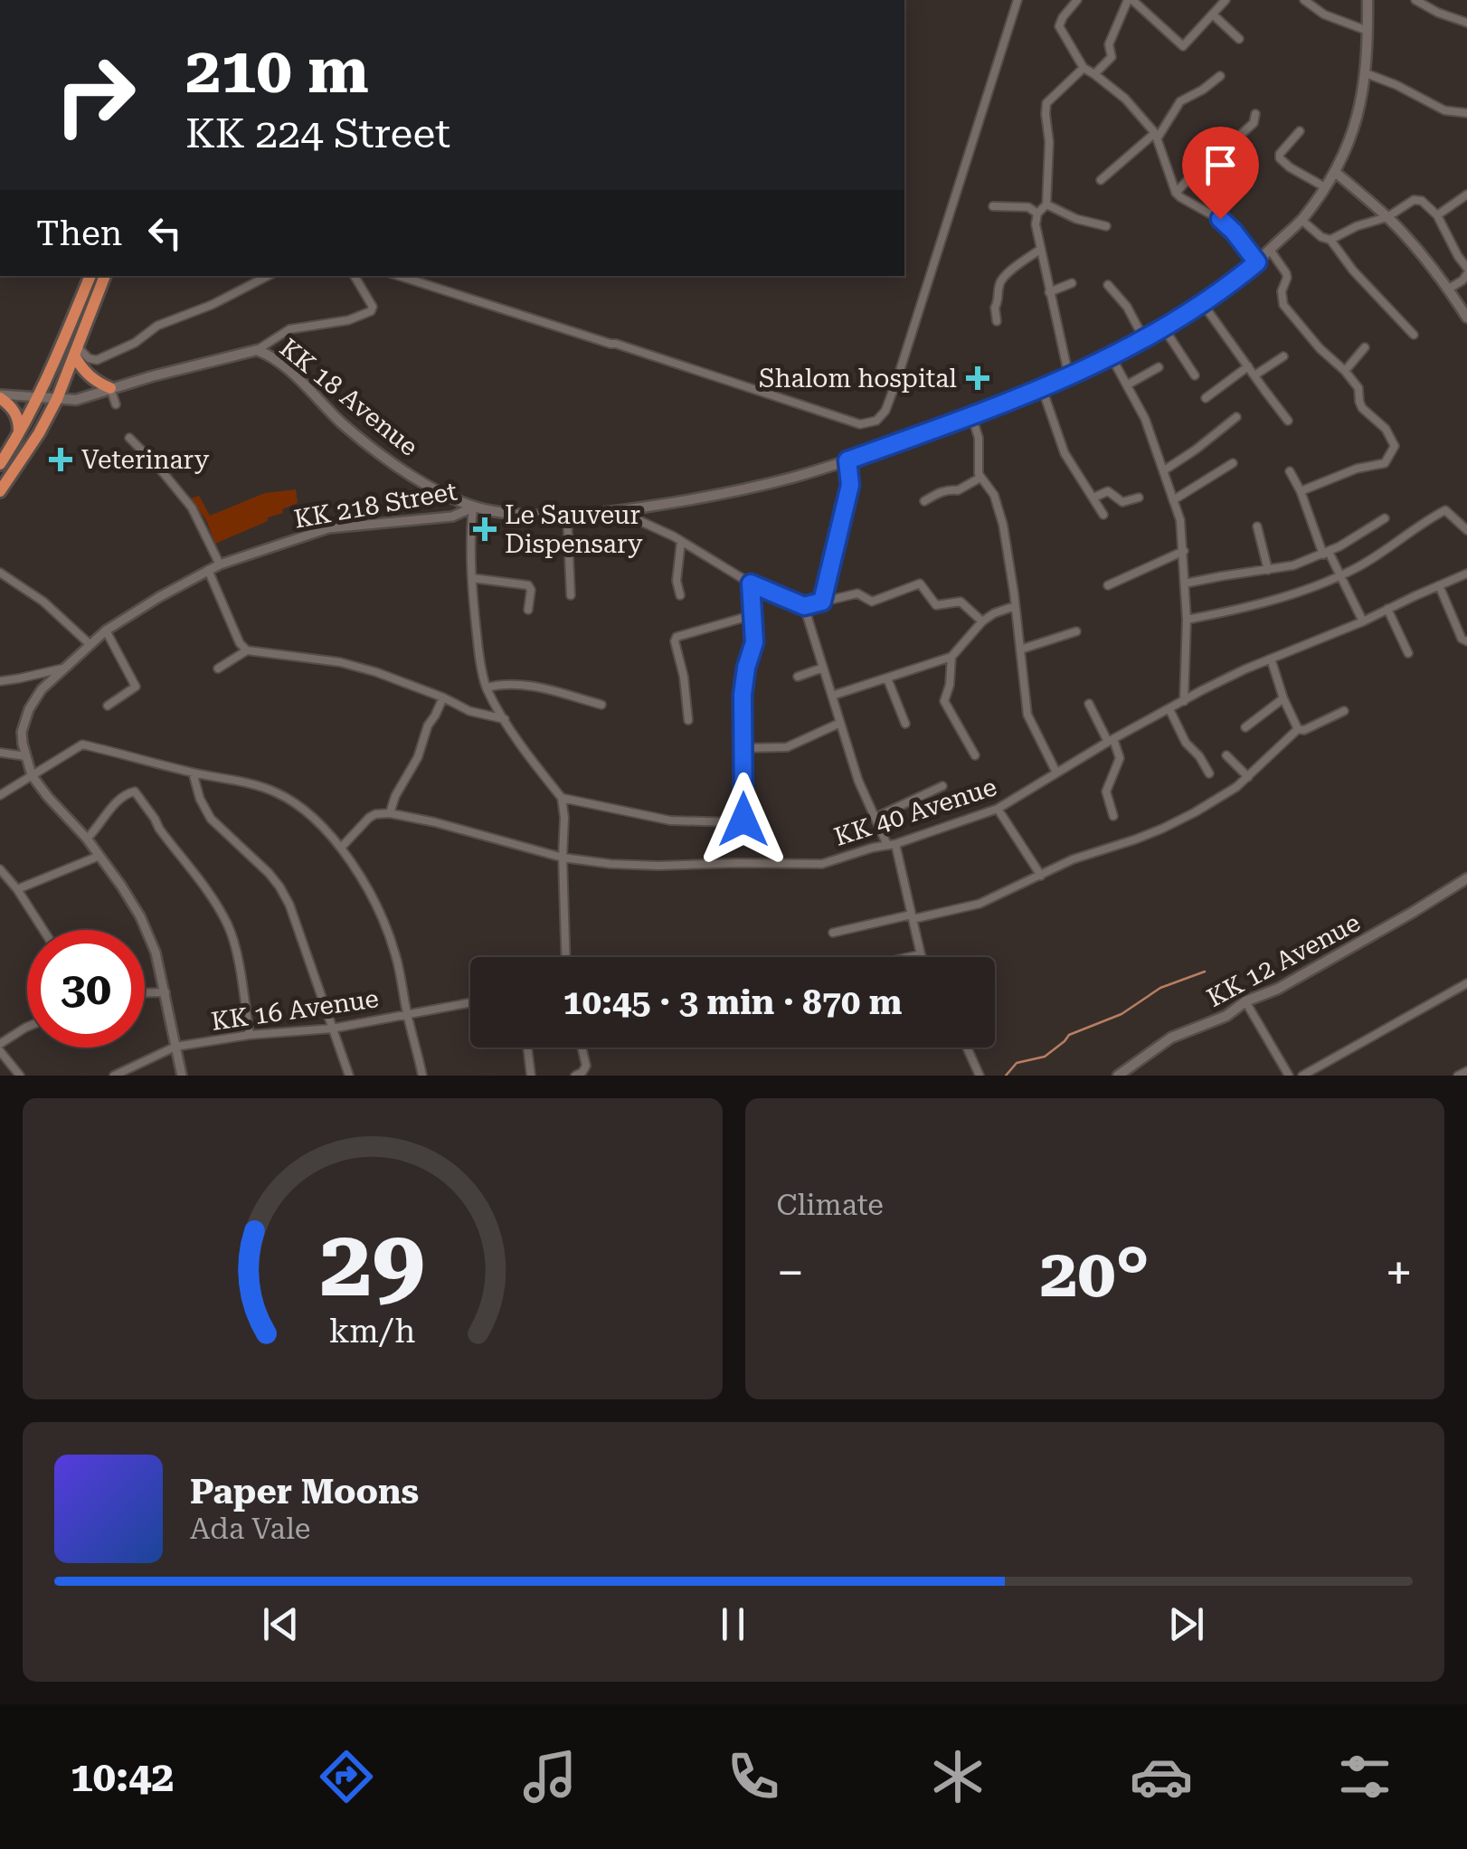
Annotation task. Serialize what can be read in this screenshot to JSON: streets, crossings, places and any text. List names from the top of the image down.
{
  "streets": {
    "main road": ["KK 18 Avenue", "KK 12 Avenue"],
    "street": ["KK 218 Street", "KK 40 Avenue", "KK 16 Avenue"]
  },
  "crossings": [
    ["KK 18 Avenue", "KK 218 Street"],
    ["KK 218 Street", "KK 16 Avenue"]
  ],
  "places": {
    "health": ["Shalom hospital", "Veterinary", "Le Sauveur Dispensary"]
  },
  "page": {
    "turn": ["210 m", "KK 224 Street"],
    "then": "Then",
    "limit": "30",
    "trip": "10:45 · 3 min · 870 m",
    "tile": "Climate",
    "heat": ["−", "20°", "+"],
    "song": ["Paper Moons", "Ada Vale"],
    "tabs": "10:42",
    "gauge": ["29", "km/h"]
  }
}
